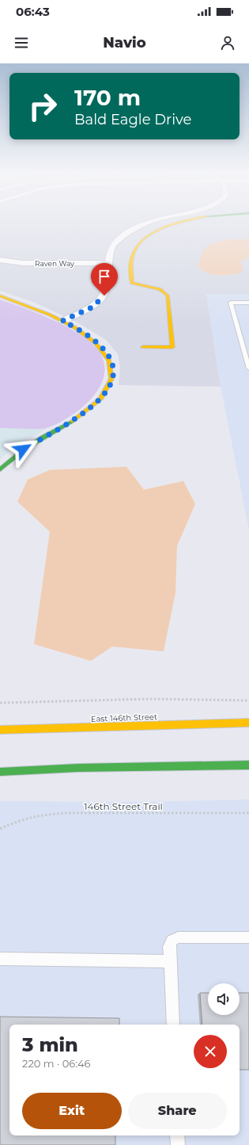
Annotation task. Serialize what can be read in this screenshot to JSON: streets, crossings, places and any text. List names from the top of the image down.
{
  "streets": {
    "main road": ["East 146th Street"],
    "street": ["Raven Way"],
    "path": ["146th Street Trail"]
  },
  "page": {
    "status": "06:43",
    "header": "Navio",
    "turn": ["170 m", "Bald Eagle Drive"],
    "heading": ["3 min", "220 m · 06:46"],
    "buttons": ["Exit", "Share"]
  }
}
